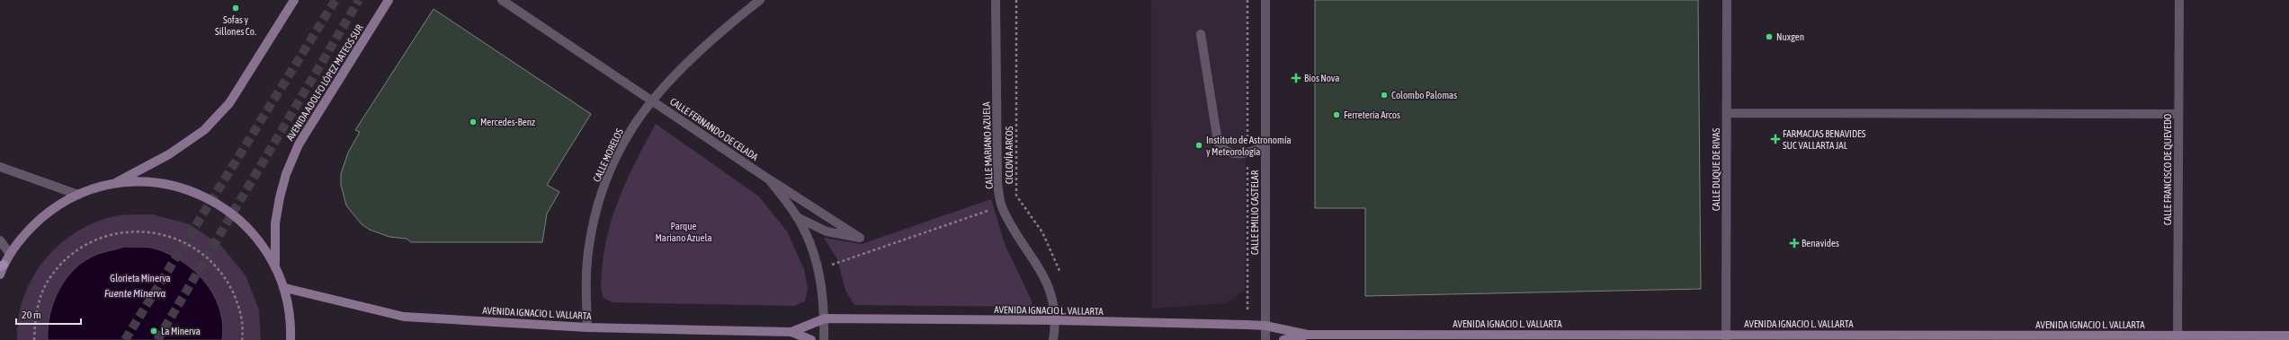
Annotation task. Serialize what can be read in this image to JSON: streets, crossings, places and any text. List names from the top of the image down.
{
  "streets": {
    "main road": ["AVENIDA ADOLFO LÓPEZ MATEOS SUR", "AVENIDA IGNACIO L. VALLARTA"],
    "street": [
      "CALLE FERNANDO DE CELADA",
      "CALLE MARIANO AZUELA",
      "CALLE MORELOS",
      "CALLE DUQUE DE RIVAS",
      "CALLE FRANCISCO DE QUEVEDO",
      "CALLE EMILIO CASTELAR"
    ],
    "path": ["CICLOVÍA ARCOS"]
  },
  "crossings": [
    ["CALLE FERNANDO DE CELADA", "CALLE MORELOS"],
    ["CALLE FERNANDO DE CELADA", "AVENIDA IGNACIO L. VALLARTA"],
    ["CALLE MARIANO AZUELA", "AVENIDA IGNACIO L. VALLARTA"],
    ["CALLE MORELOS", "AVENIDA IGNACIO L. VALLARTA"],
    ["CALLE DUQUE DE RIVAS", "AVENIDA IGNACIO L. VALLARTA"],
    ["CALLE FRANCISCO DE QUEVEDO", "AVENIDA IGNACIO L. VALLARTA"],
    ["CALLE EMILIO CASTELAR", "AVENIDA IGNACIO L. VALLARTA"]
  ],
  "water": ["Fuente Minerva"],
  "parks": ["Parque Mariano Azuela", "Glorieta Minerva"],
  "places": {
    "other": [
      "Sofas y Sillones Co.",
      "Nuxgen",
      "Colombo Palomas",
      "Ferreteria Arcos",
      "Mercedes-Benz",
      "Instituto de Astronomía y Meteorología",
      "La Minerva"
    ],
    "health": ["Bios Nova", "FARMACIAS BENAVIDES SUC VALLARTA JAL", "Benavides"]
  },
  "scale_bar": "20 m"
}
